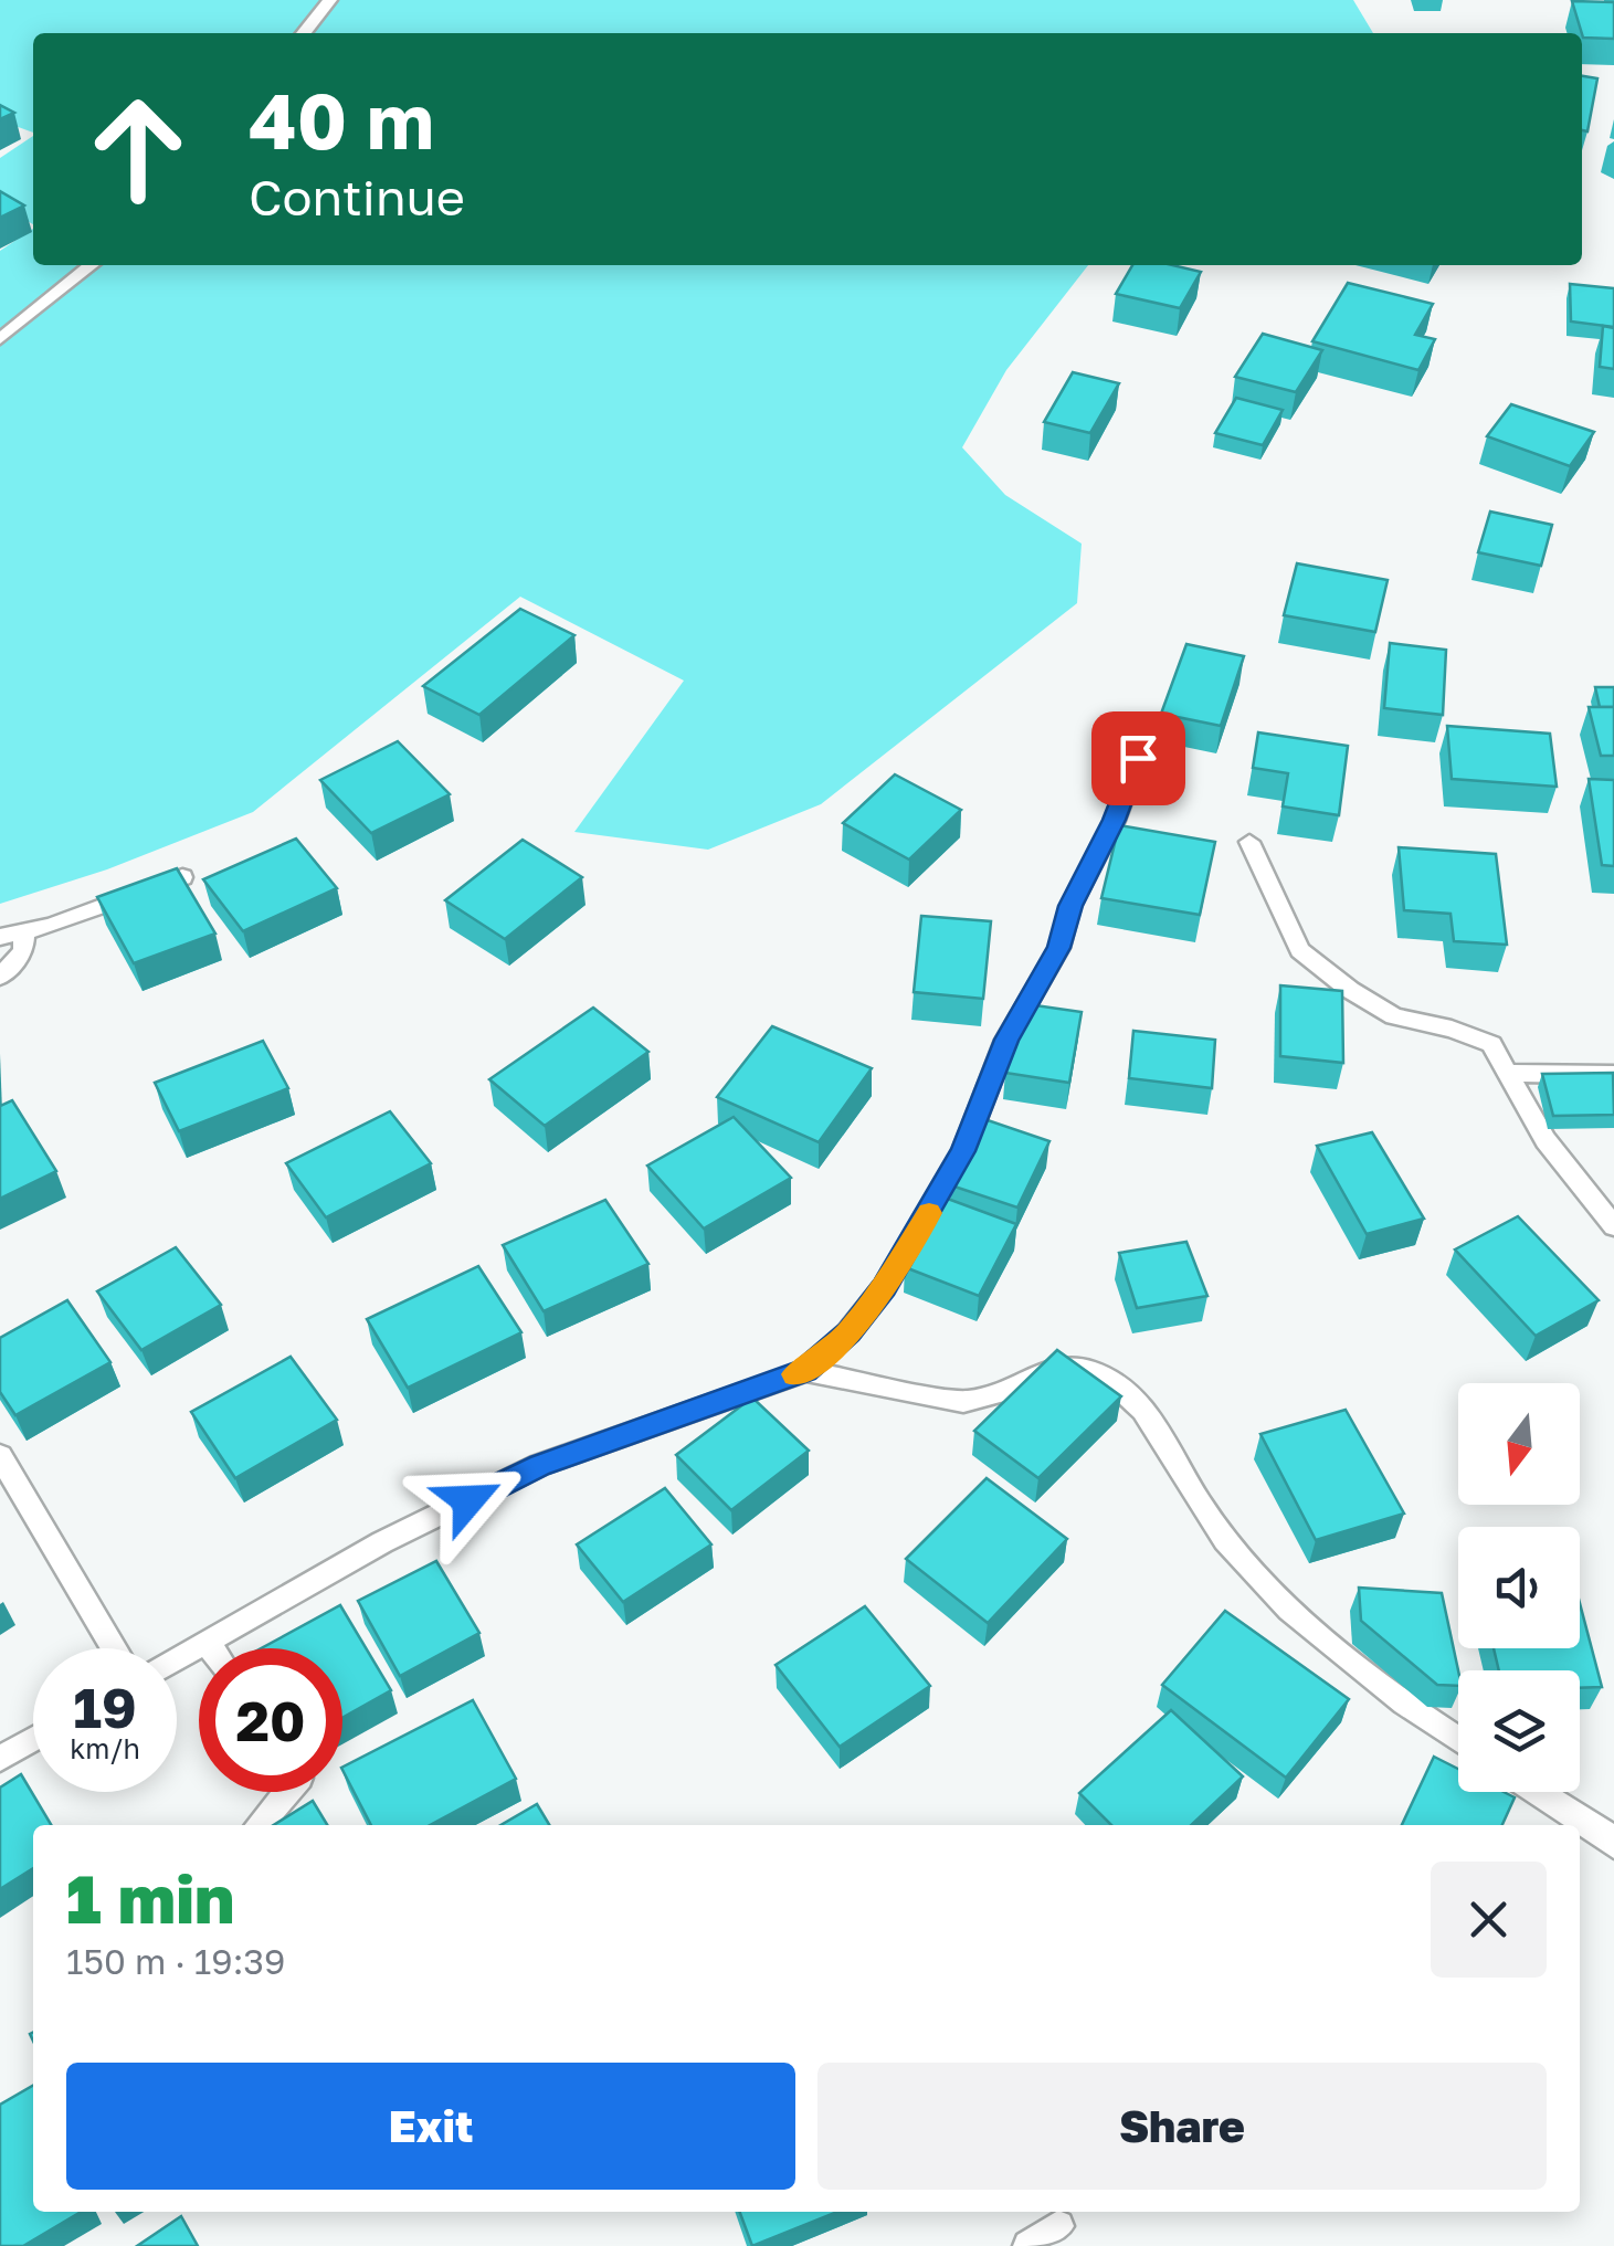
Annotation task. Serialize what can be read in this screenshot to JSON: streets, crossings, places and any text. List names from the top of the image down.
{
  "north": "bottom",
  "page": {
    "turn": ["40 m", "Continue"],
    "speed": "19 km/h",
    "limit": "20",
    "heading": ["1 min", "150 m · 19:39"],
    "buttons": ["Exit", "Share"]
  }
}
